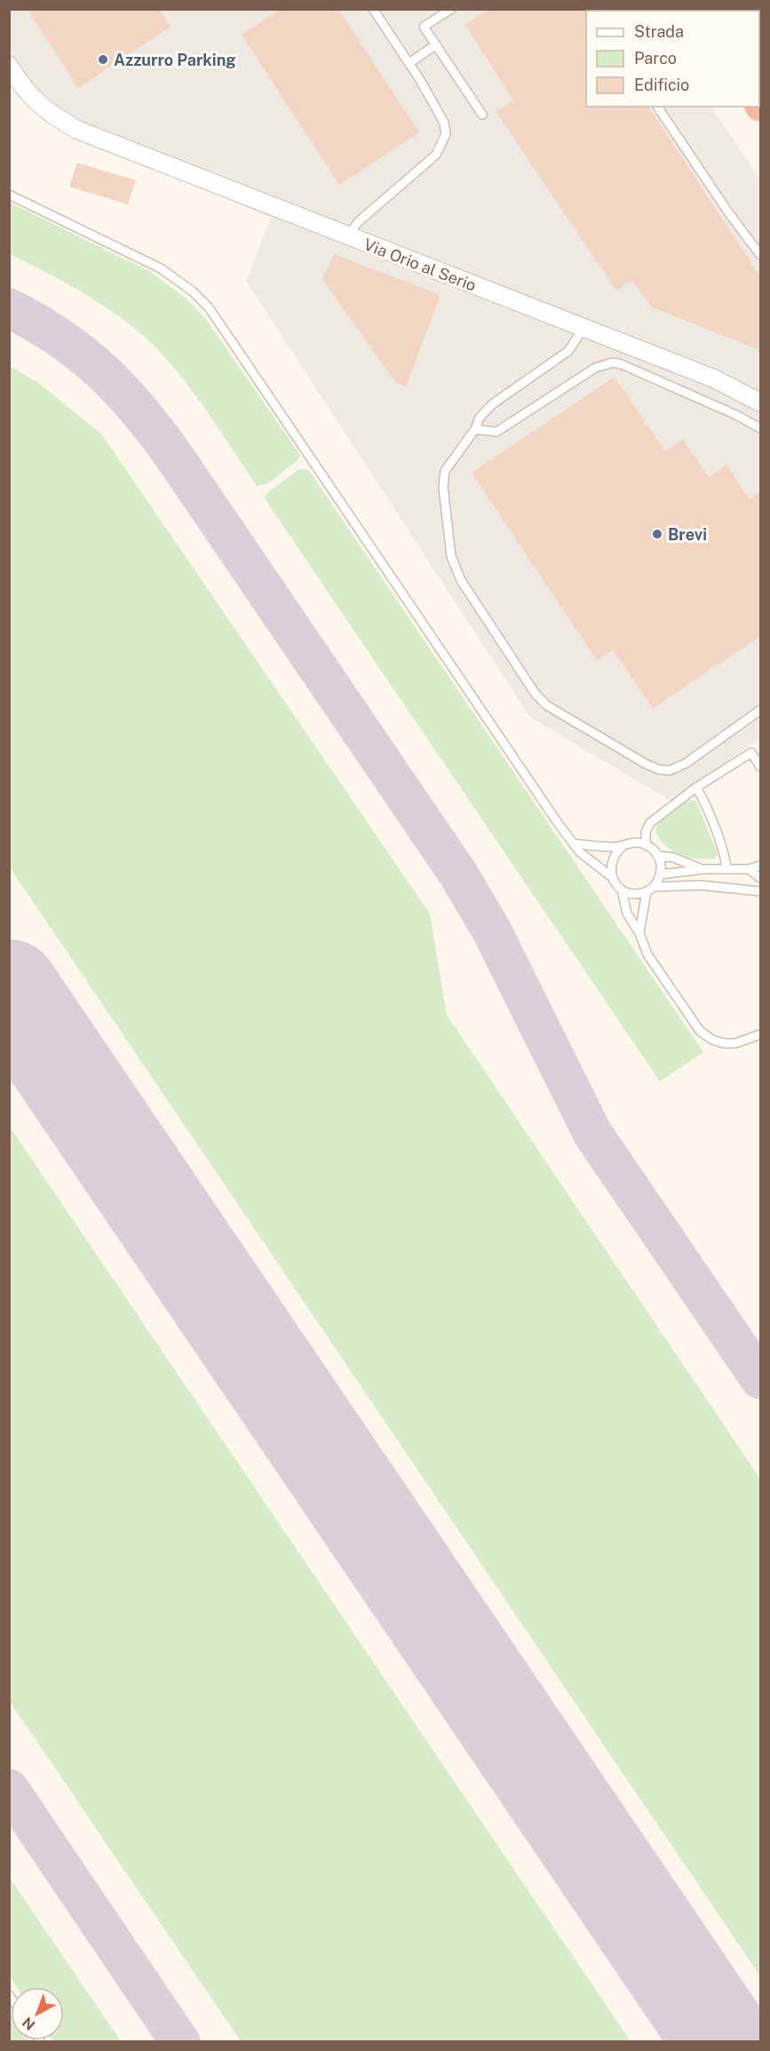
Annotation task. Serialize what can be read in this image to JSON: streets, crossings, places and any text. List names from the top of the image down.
{
  "streets": {
    "street": ["Via Orio al Serio"]
  },
  "places": ["Azzurro Parking", "Brevi"],
  "legend": ["Strada", "Parco", "Edificio"],
  "north": "bottom left"
}
